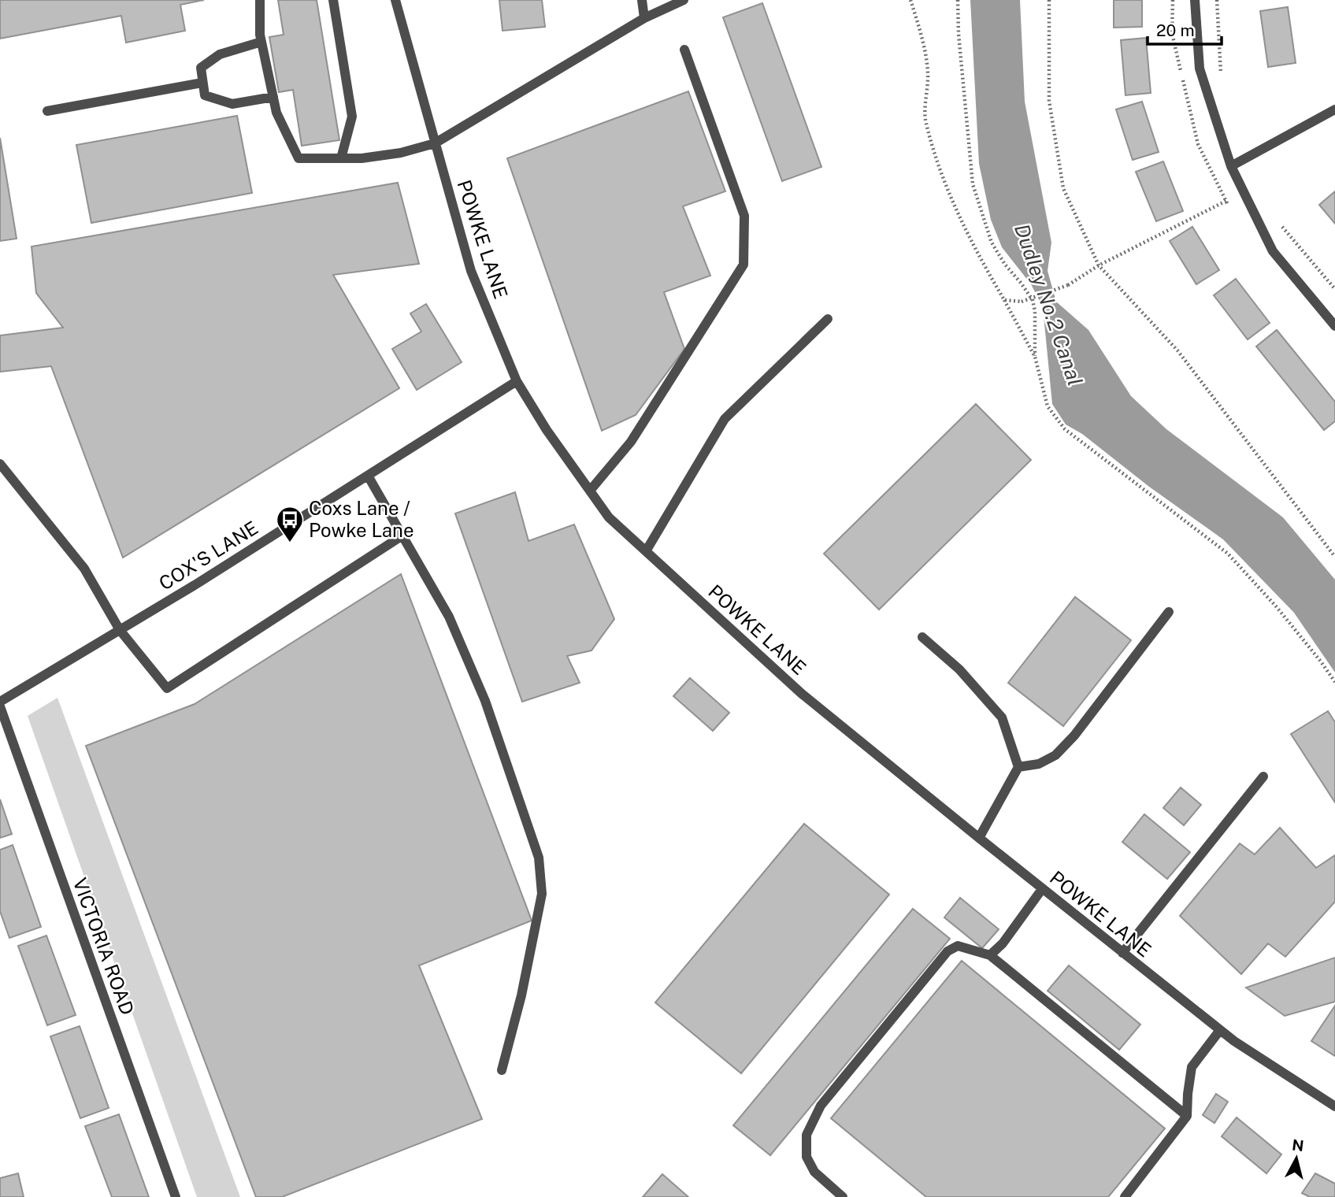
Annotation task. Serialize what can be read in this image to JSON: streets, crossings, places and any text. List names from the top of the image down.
{
  "streets": {
    "street": ["POWKE LANE", "COX'S LANE", "VICTORIA ROAD"]
  },
  "crossings": [
    ["POWKE LANE", "COX'S LANE"]
  ],
  "water": ["Dudley No.2 Canal"],
  "places": {
    "bus stop": ["Coxs Lane / Powke Lane"]
  },
  "scale_bar": "20 m",
  "north": "top"
}
